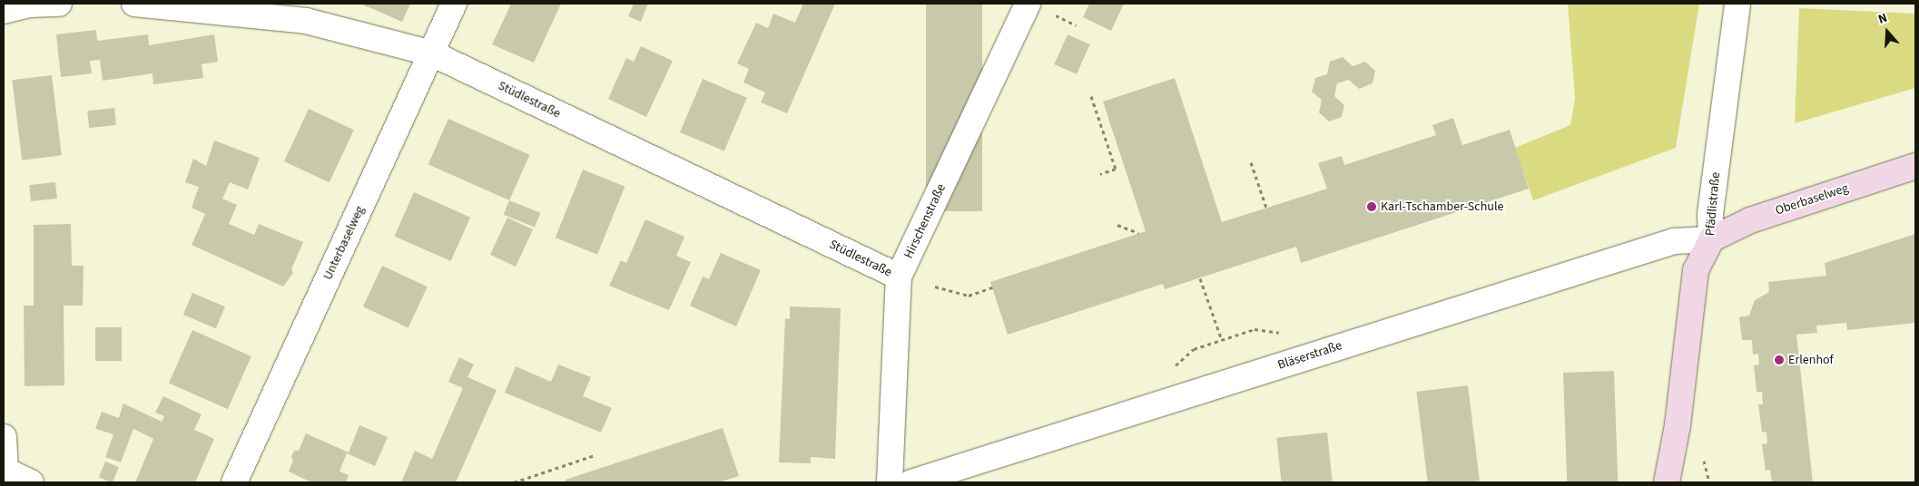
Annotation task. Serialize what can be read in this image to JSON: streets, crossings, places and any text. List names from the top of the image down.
{
  "streets": {
    "street": [
      "Stüdlestraße",
      "Oberbaselweg",
      "Pfädlistraße",
      "Hirschenstraße",
      "Unterbaselweg",
      "Bläserstraße"
    ]
  },
  "crossings": [
    ["Stüdlestraße", "Hirschenstraße"],
    ["Stüdlestraße", "Unterbaselweg"],
    ["Oberbaselweg", "Pfädlistraße"],
    ["Oberbaselweg", "Bläserstraße"],
    ["Pfädlistraße", "Bläserstraße"]
  ],
  "places": ["Karl-Tschamber-Schule", "Erlenhof"],
  "north": "top"
}
